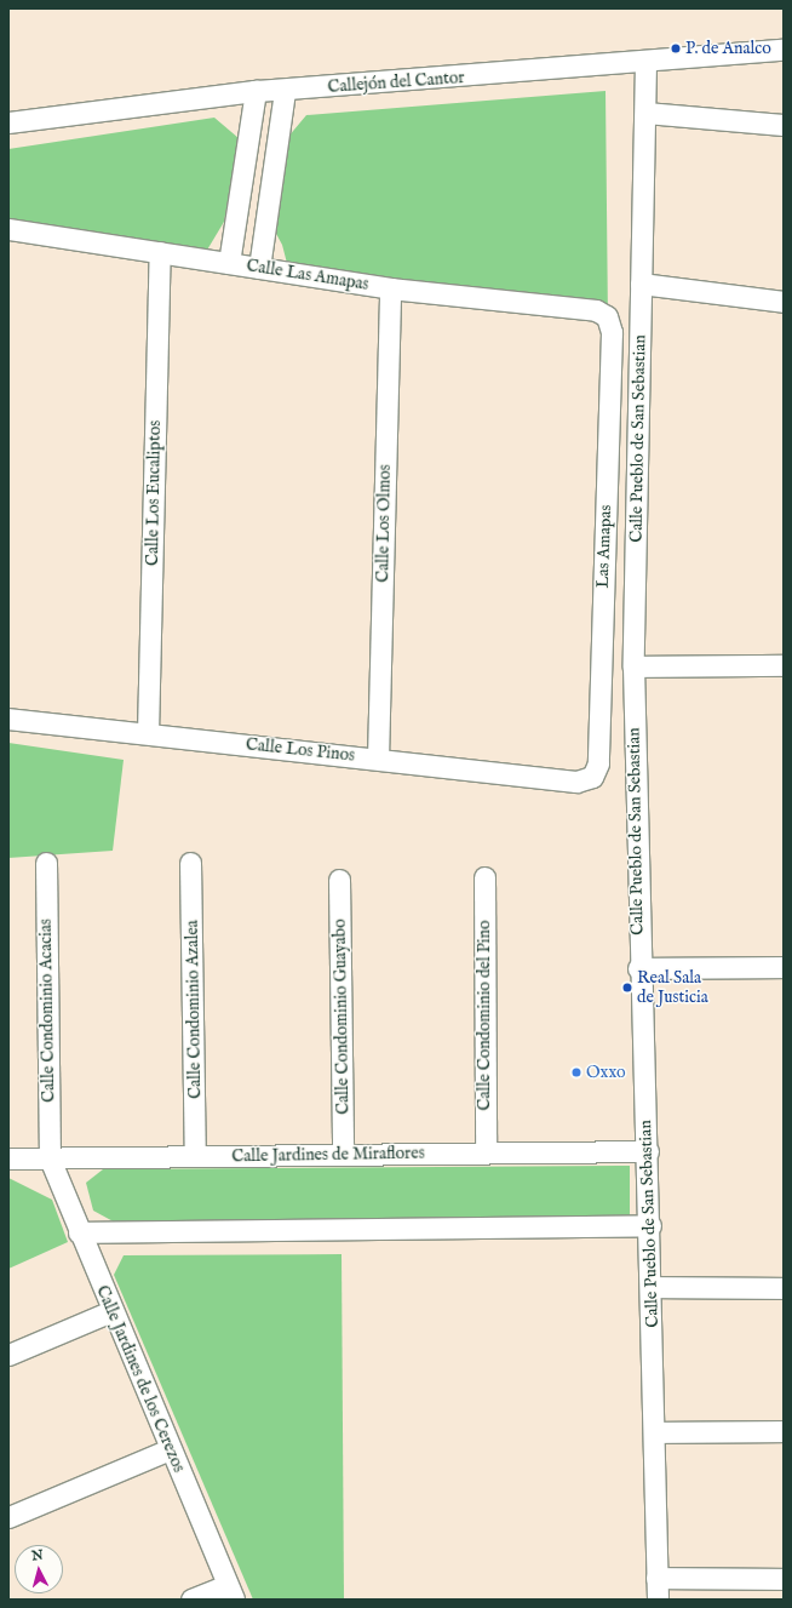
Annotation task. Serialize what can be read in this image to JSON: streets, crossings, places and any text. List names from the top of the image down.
{
  "streets": {
    "street": [
      "Callejón del Cantor",
      "Calle Las Amapas",
      "Calle Pueblo de San Sebastian",
      "Calle Los Eucaliptos",
      "Calle Los Olmos",
      "Las Amapas",
      "Calle Los Pinos",
      "Calle Condominio Azalea",
      "Calle Condominio Acacias",
      "Calle Condominio del Pino",
      "Calle Condominio Guayabo",
      "Calle Jardines de Miraflores",
      "Calle Jardines de los Cerezos"
    ]
  },
  "crossings": [
    ["Callejón del Cantor", "Calle Pueblo de San Sebastian"],
    ["Calle Las Amapas", "Calle Los Eucaliptos"],
    ["Calle Las Amapas", "Calle Los Olmos"],
    ["Calle Las Amapas", "Las Amapas"],
    ["Calle Pueblo de San Sebastian", "Calle Jardines de Miraflores"],
    ["Calle Los Eucaliptos", "Calle Los Pinos"],
    ["Calle Los Olmos", "Calle Los Pinos"],
    ["Las Amapas", "Calle Los Pinos"],
    ["Calle Condominio Azalea", "Calle Jardines de Miraflores"],
    ["Calle Condominio Acacias", "Calle Jardines de Miraflores"],
    ["Calle Condominio Acacias", "Calle Jardines de los Cerezos"],
    ["Calle Condominio del Pino", "Calle Jardines de Miraflores"],
    ["Calle Condominio Guayabo", "Calle Jardines de Miraflores"],
    ["Calle Jardines de Miraflores", "Calle Jardines de los Cerezos"]
  ],
  "places": ["P. de Analco", "Real Sala de Justicia", "Oxxo"],
  "north": "top"
}
